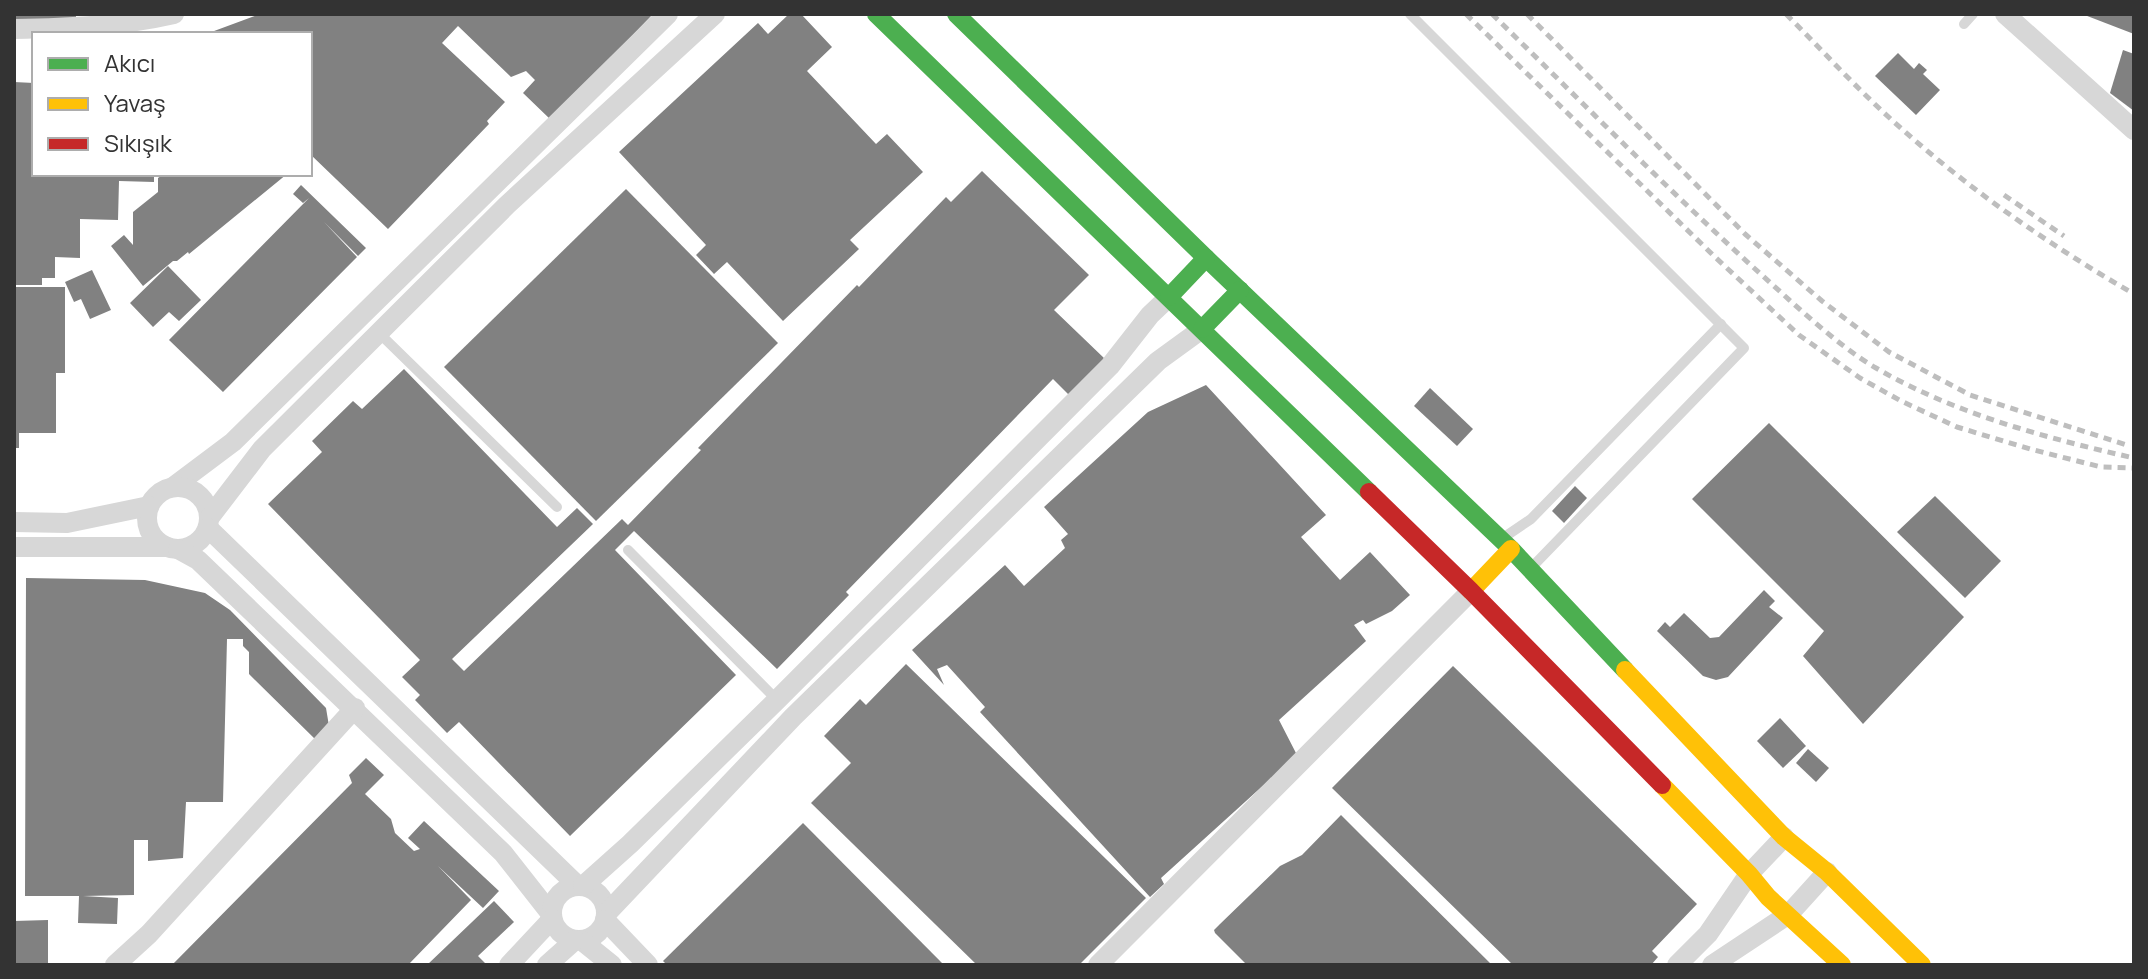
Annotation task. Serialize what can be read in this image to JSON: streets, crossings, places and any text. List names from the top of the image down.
{
  "legend": ["Akıcı", "Yavaş", "Sıkışık"]
}
